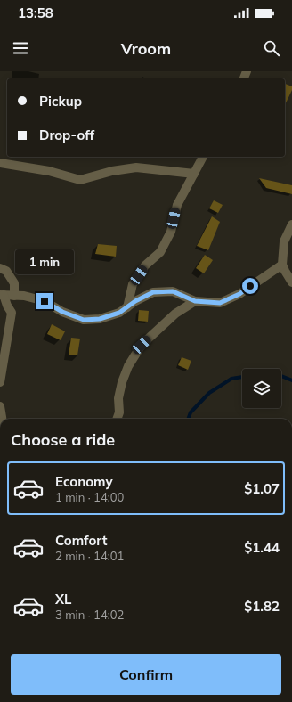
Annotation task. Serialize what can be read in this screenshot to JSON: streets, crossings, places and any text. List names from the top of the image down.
{
  "page": {
    "status": "13:58",
    "header": "Vroom",
    "banner": ["Pickup", "Drop-off"],
    "bubble": "1 min",
    "heading": "Choose a ride",
    "list": [
      {
        "name": "Economy",
        "note": "1 min · 14:00",
        "value": "$1.07"
      },
      {
        "name": "Comfort",
        "note": "2 min · 14:01",
        "value": "$1.44"
      },
      {
        "name": "XL",
        "note": "3 min · 14:02",
        "value": "$1.82"
      }
    ],
    "buttons": "Confirm"
  }
}
